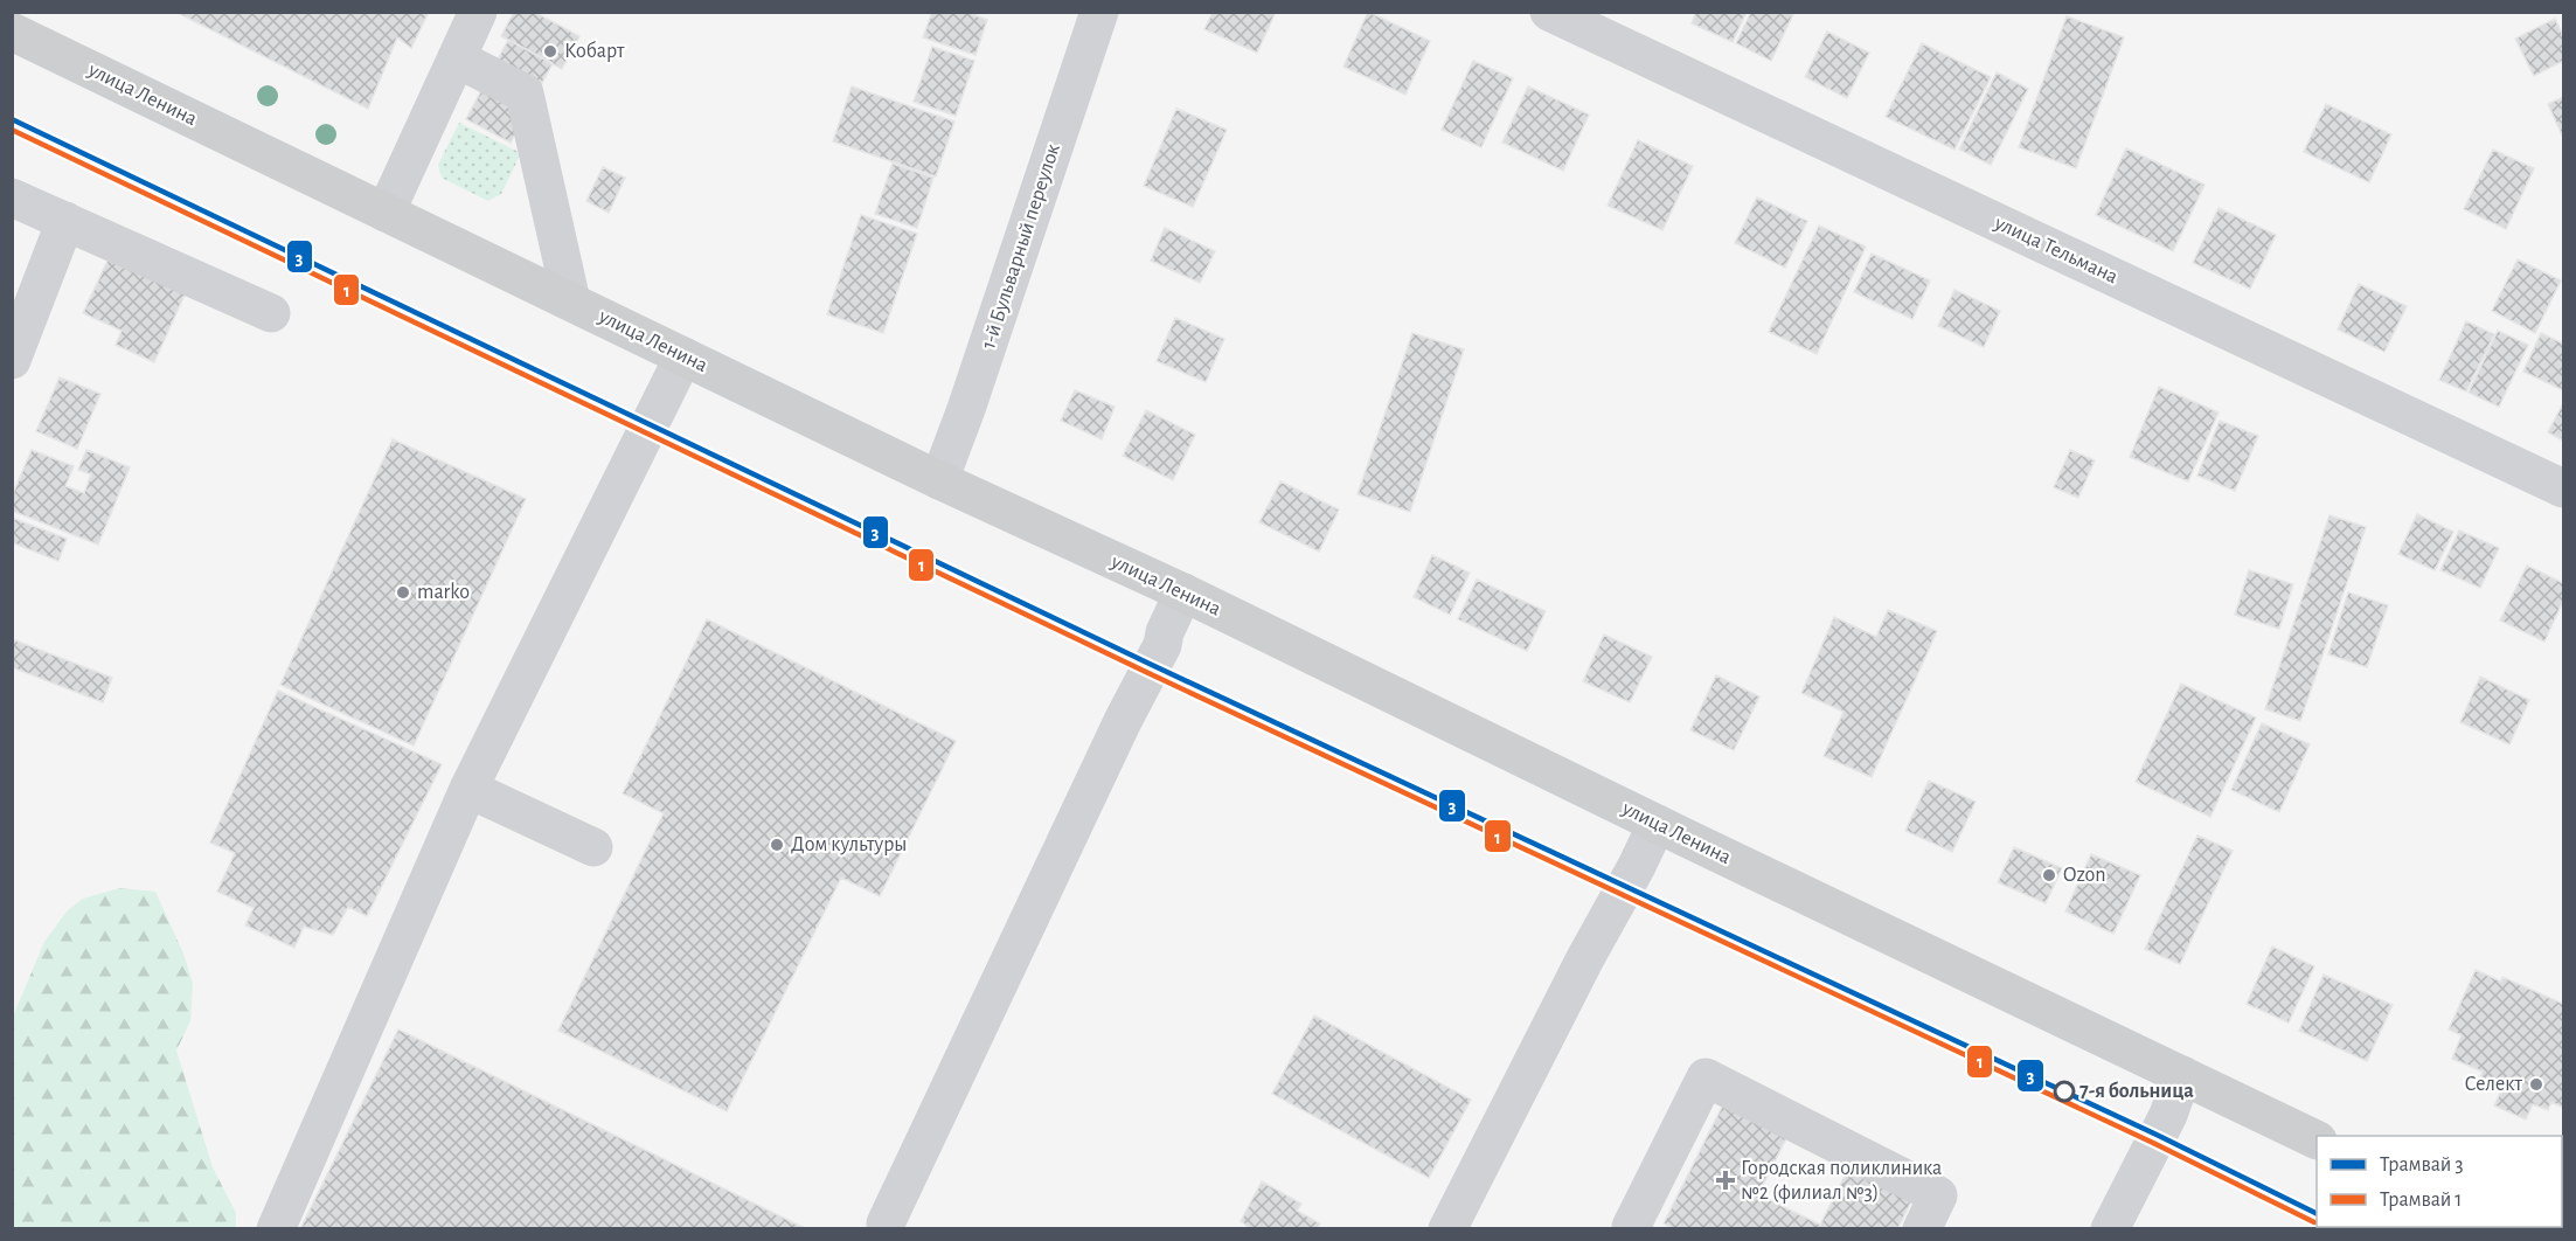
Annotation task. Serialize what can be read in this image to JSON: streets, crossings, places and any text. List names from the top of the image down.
{
  "streets": {
    "main road": ["улица Ленина"],
    "street": ["1-й Бульварный переулок", "улица Тельмана"]
  },
  "crossings": [
    ["улица Ленина", "1-й Бульварный переулок"]
  ],
  "places": {
    "other": [
      "Кобарт",
      "marko",
      "Дом культуры",
      "Ozon",
      "Селект",
      "7-я больница"
    ],
    "health": ["Городская поликлиника №2 (филиал №3)"]
  },
  "lines": ["tram line 3", "tram line 1"],
  "legend": ["Трамвай 3", "Трамвай 1"]
}
